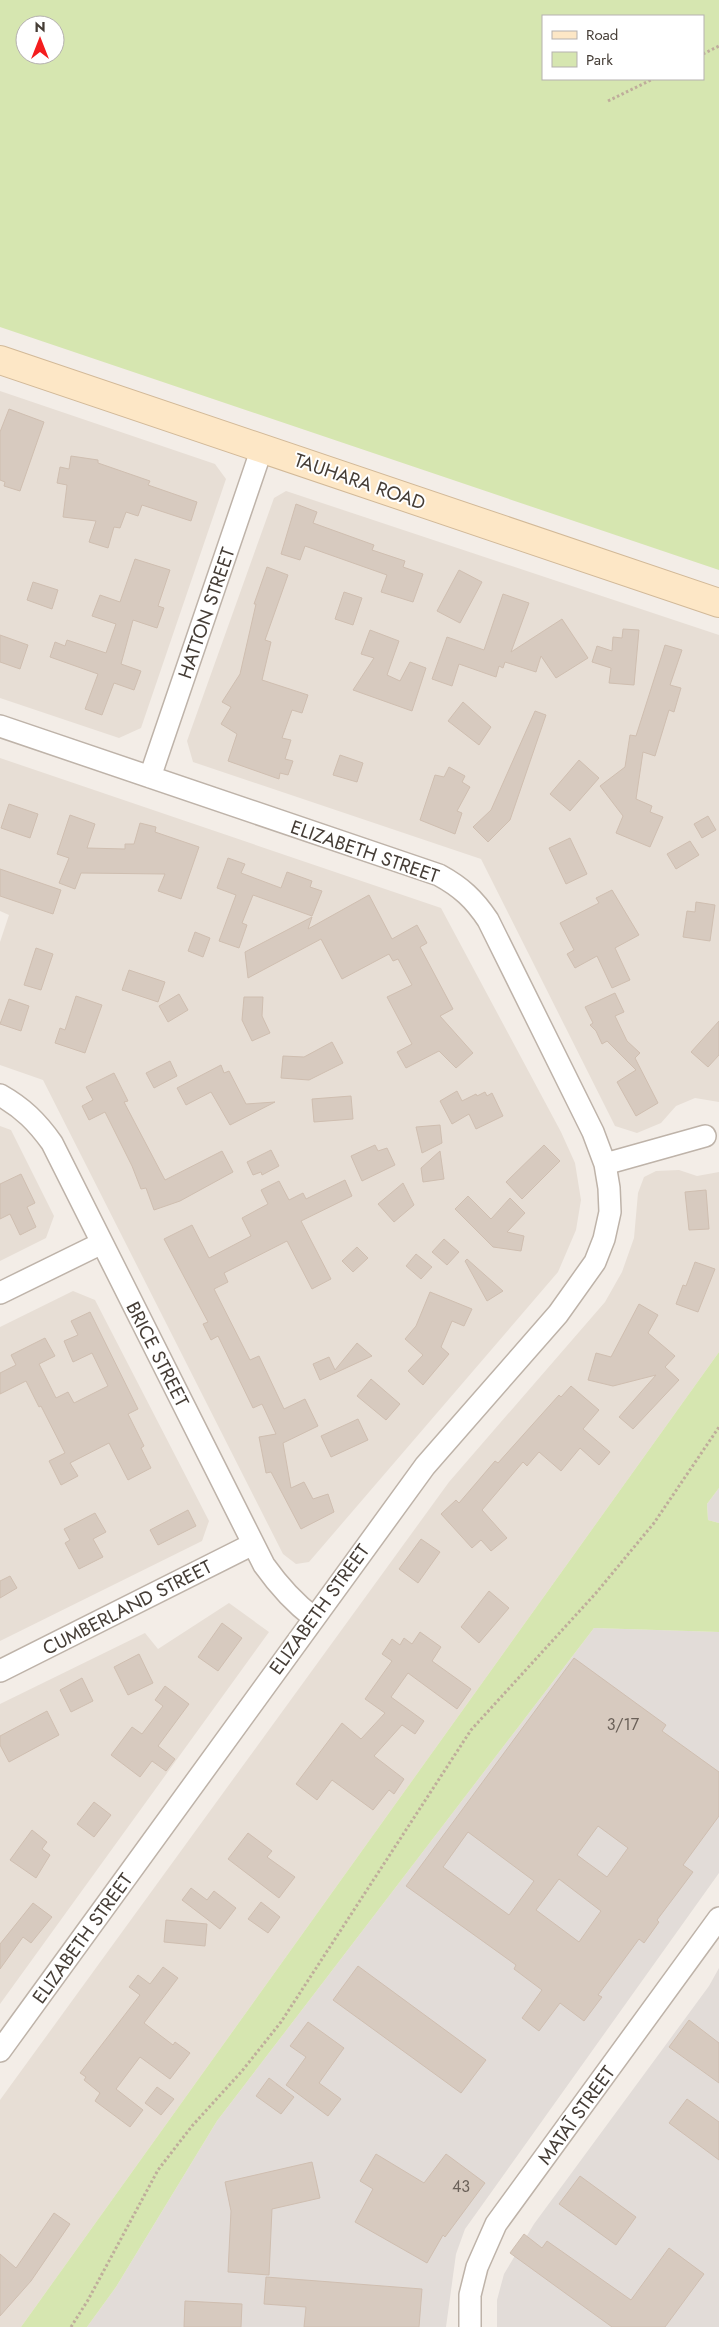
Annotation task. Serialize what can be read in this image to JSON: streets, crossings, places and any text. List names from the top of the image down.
{
  "streets": {
    "main road": ["TAUHARA ROAD"],
    "street": [
      "HATTON STREET",
      "ELIZABETH STREET",
      "BRICE STREET",
      "CUMBERLAND STREET",
      "MATAĪ STREET"
    ]
  },
  "crossings": [
    ["TAUHARA ROAD", "HATTON STREET"],
    ["HATTON STREET", "ELIZABETH STREET"],
    ["ELIZABETH STREET", "BRICE STREET"],
    ["BRICE STREET", "CUMBERLAND STREET"]
  ],
  "house_numbers": ["3/17", "43"],
  "legend": ["Road", "Park"],
  "north": "top"
}
